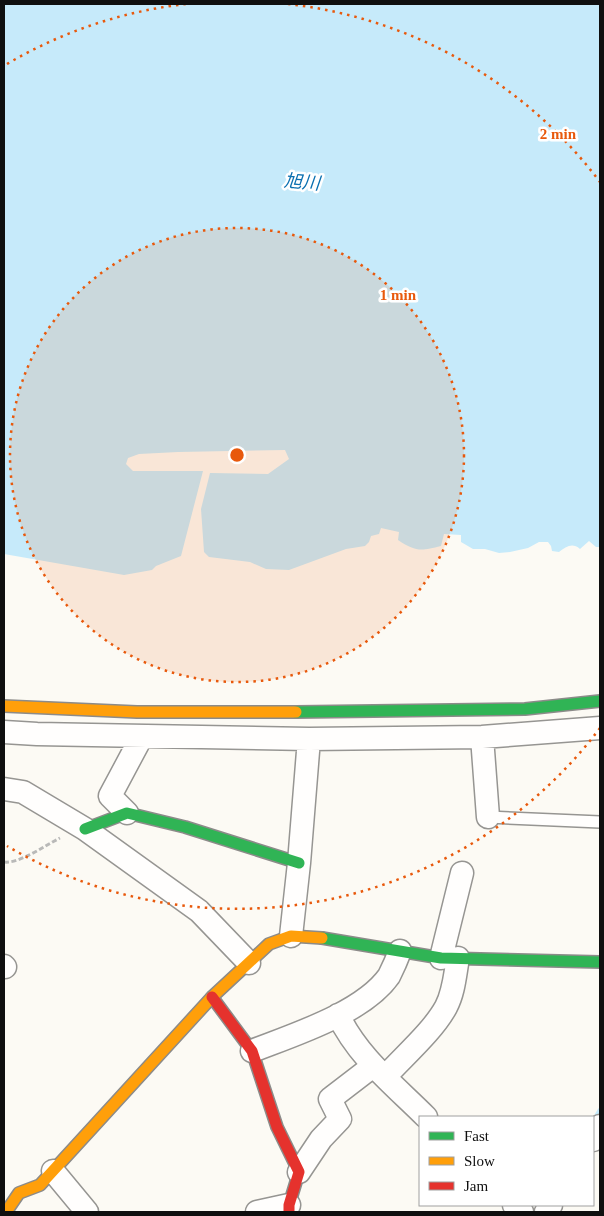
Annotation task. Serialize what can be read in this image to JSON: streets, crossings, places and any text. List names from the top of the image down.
{
  "water": ["旭川"],
  "legend": ["Fast", "Slow", "Jam"],
  "rings": ["2 min", "1 min"]
}
